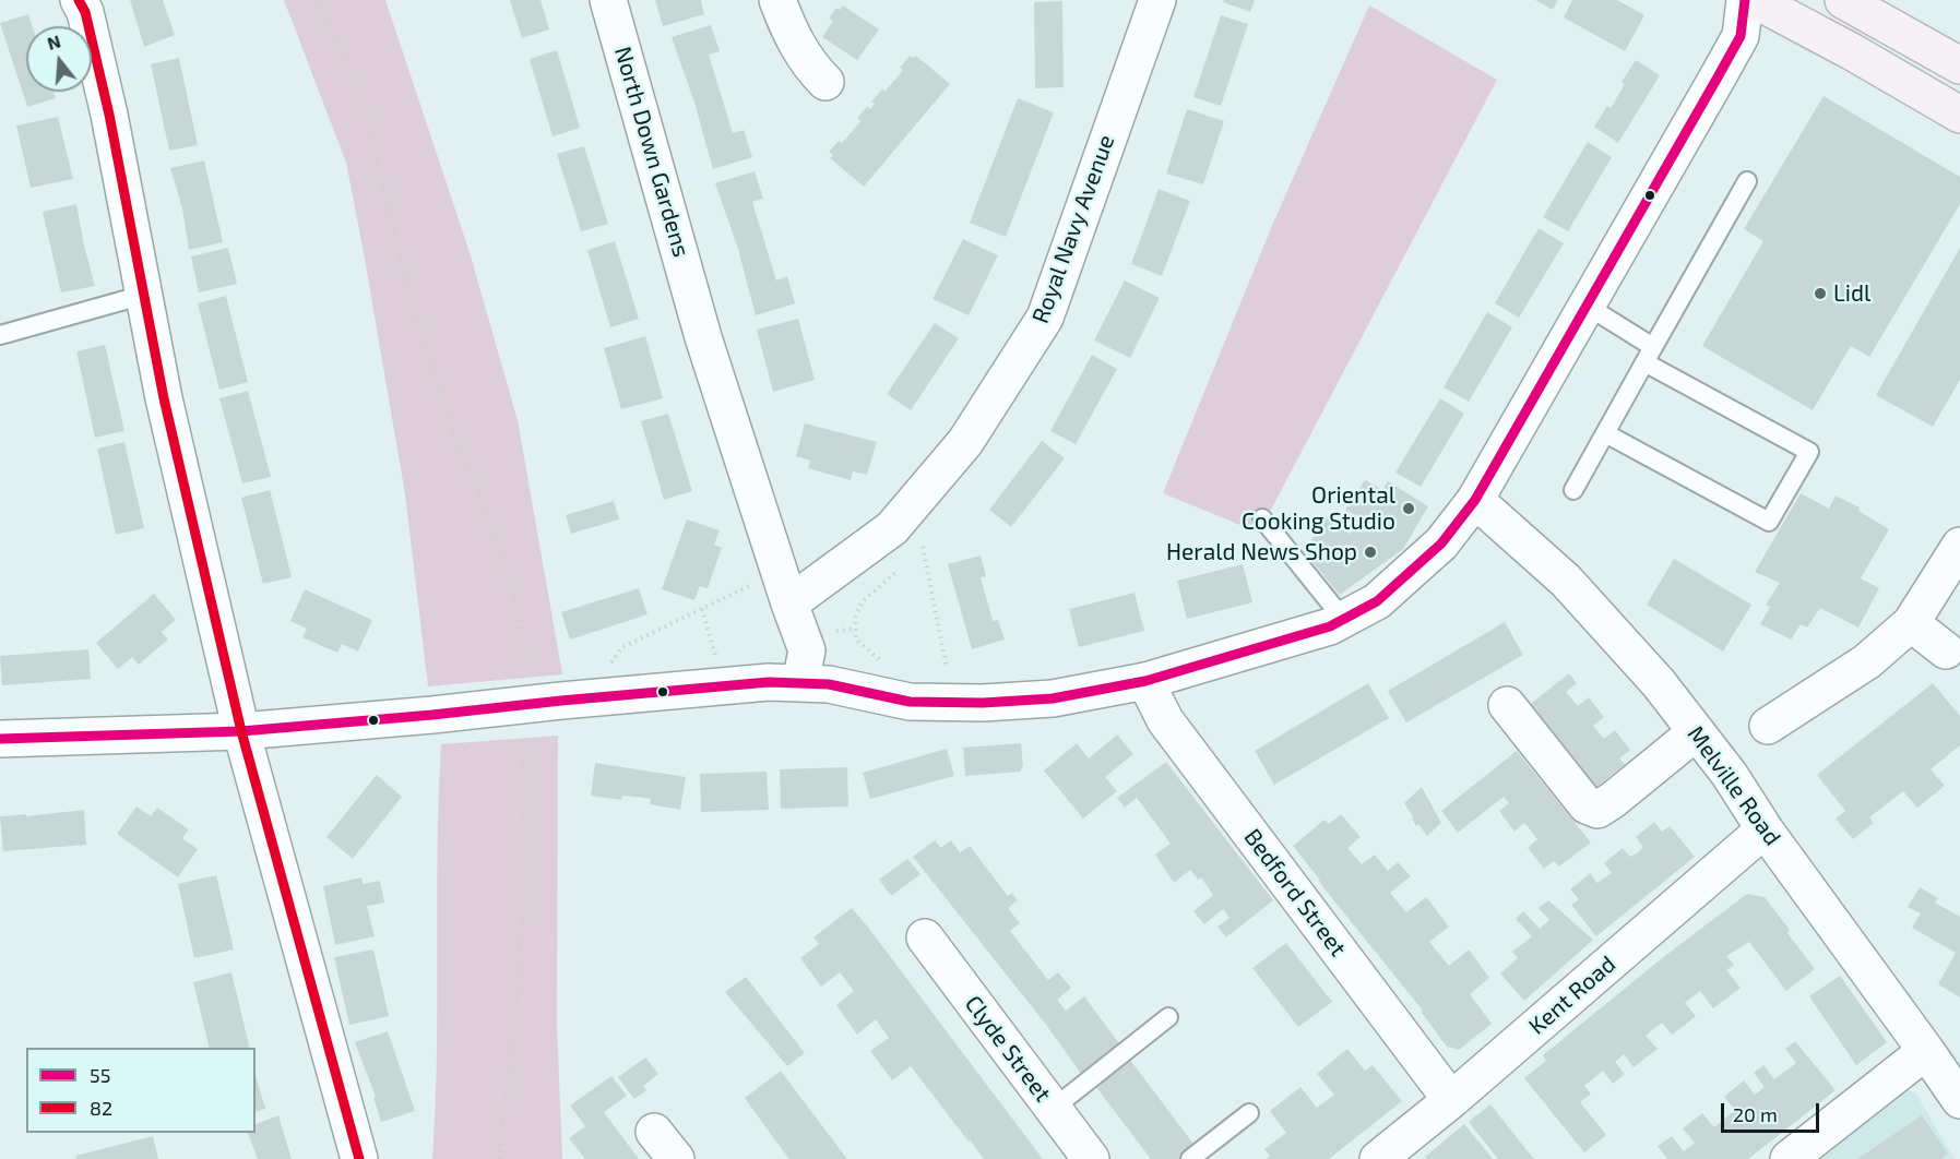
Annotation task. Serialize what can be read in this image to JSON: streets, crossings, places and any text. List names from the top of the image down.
{
  "streets": {
    "street": [
      "North Down Gardens",
      "Royal Navy Avenue",
      "Melville Road",
      "Bedford Street",
      "Kent Road",
      "Clyde Street"
    ]
  },
  "crossings": [
    ["North Down Gardens", "Royal Navy Avenue"],
    ["Melville Road", "Kent Road"],
    ["Bedford Street", "Kent Road"]
  ],
  "places": ["Lidl", "Oriental Cooking Studio", "Herald News Shop"],
  "lines": ["transit line 55", "transit line 82"],
  "legend": ["55", "82"],
  "scale_bar": "20 m",
  "north": "top"
}
